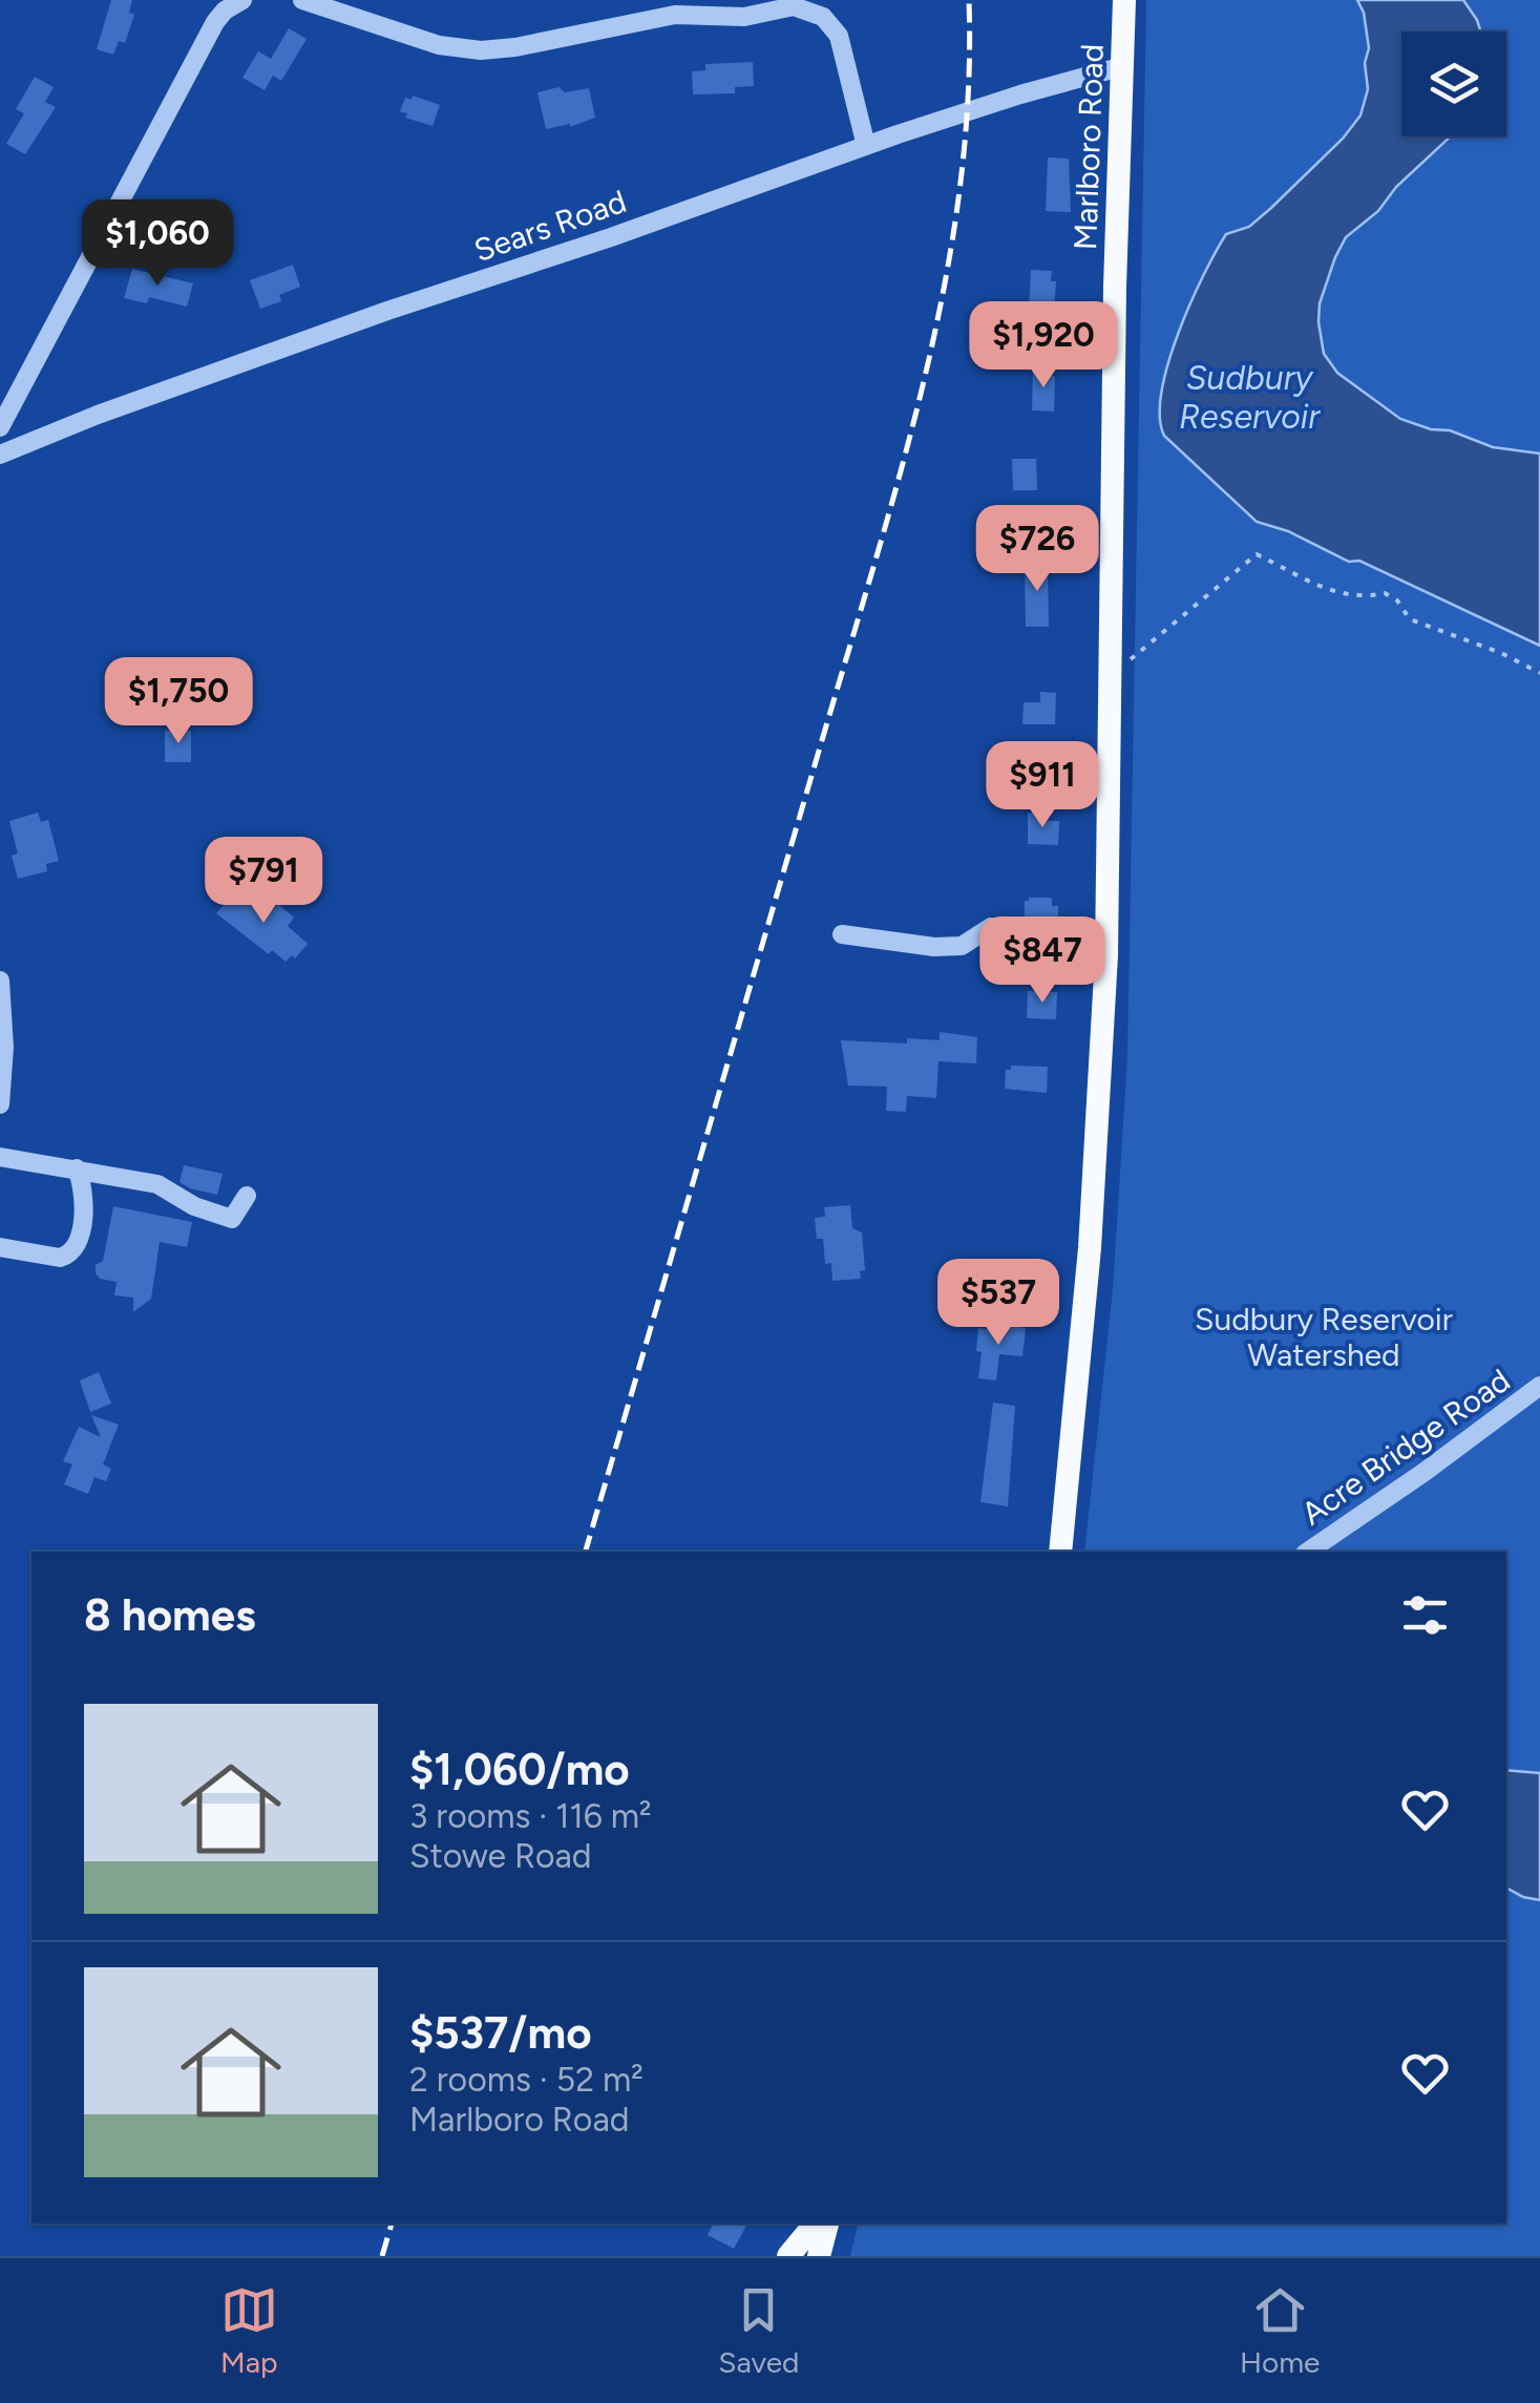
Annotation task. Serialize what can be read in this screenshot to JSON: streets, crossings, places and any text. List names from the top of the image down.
{
  "streets": {
    "main road": ["Marlboro Road"],
    "street": ["Sears Road", "Acre Bridge Road"]
  },
  "crossings": [
    ["Marlboro Road", "Sears Road"]
  ],
  "water": ["Sudbury Reservoir"],
  "parks": ["Sudbury Reservoir Watershed"],
  "page": {
    "price": [
      "$1,060",
      "$1,920",
      "$726",
      "$1,750",
      "$911",
      "$791",
      "$847",
      "$537"
    ],
    "heading": "8 homes",
    "list": [
      {
        "name": "$1,060/mo",
        "note": "3 rooms · 116 m² · Stowe Road"
      },
      {
        "name": "$537/mo",
        "note": "2 rooms · 52 m² · Marlboro Road"
      }
    ],
    "tabs": ["Map", "Saved", "Home"]
  }
}
